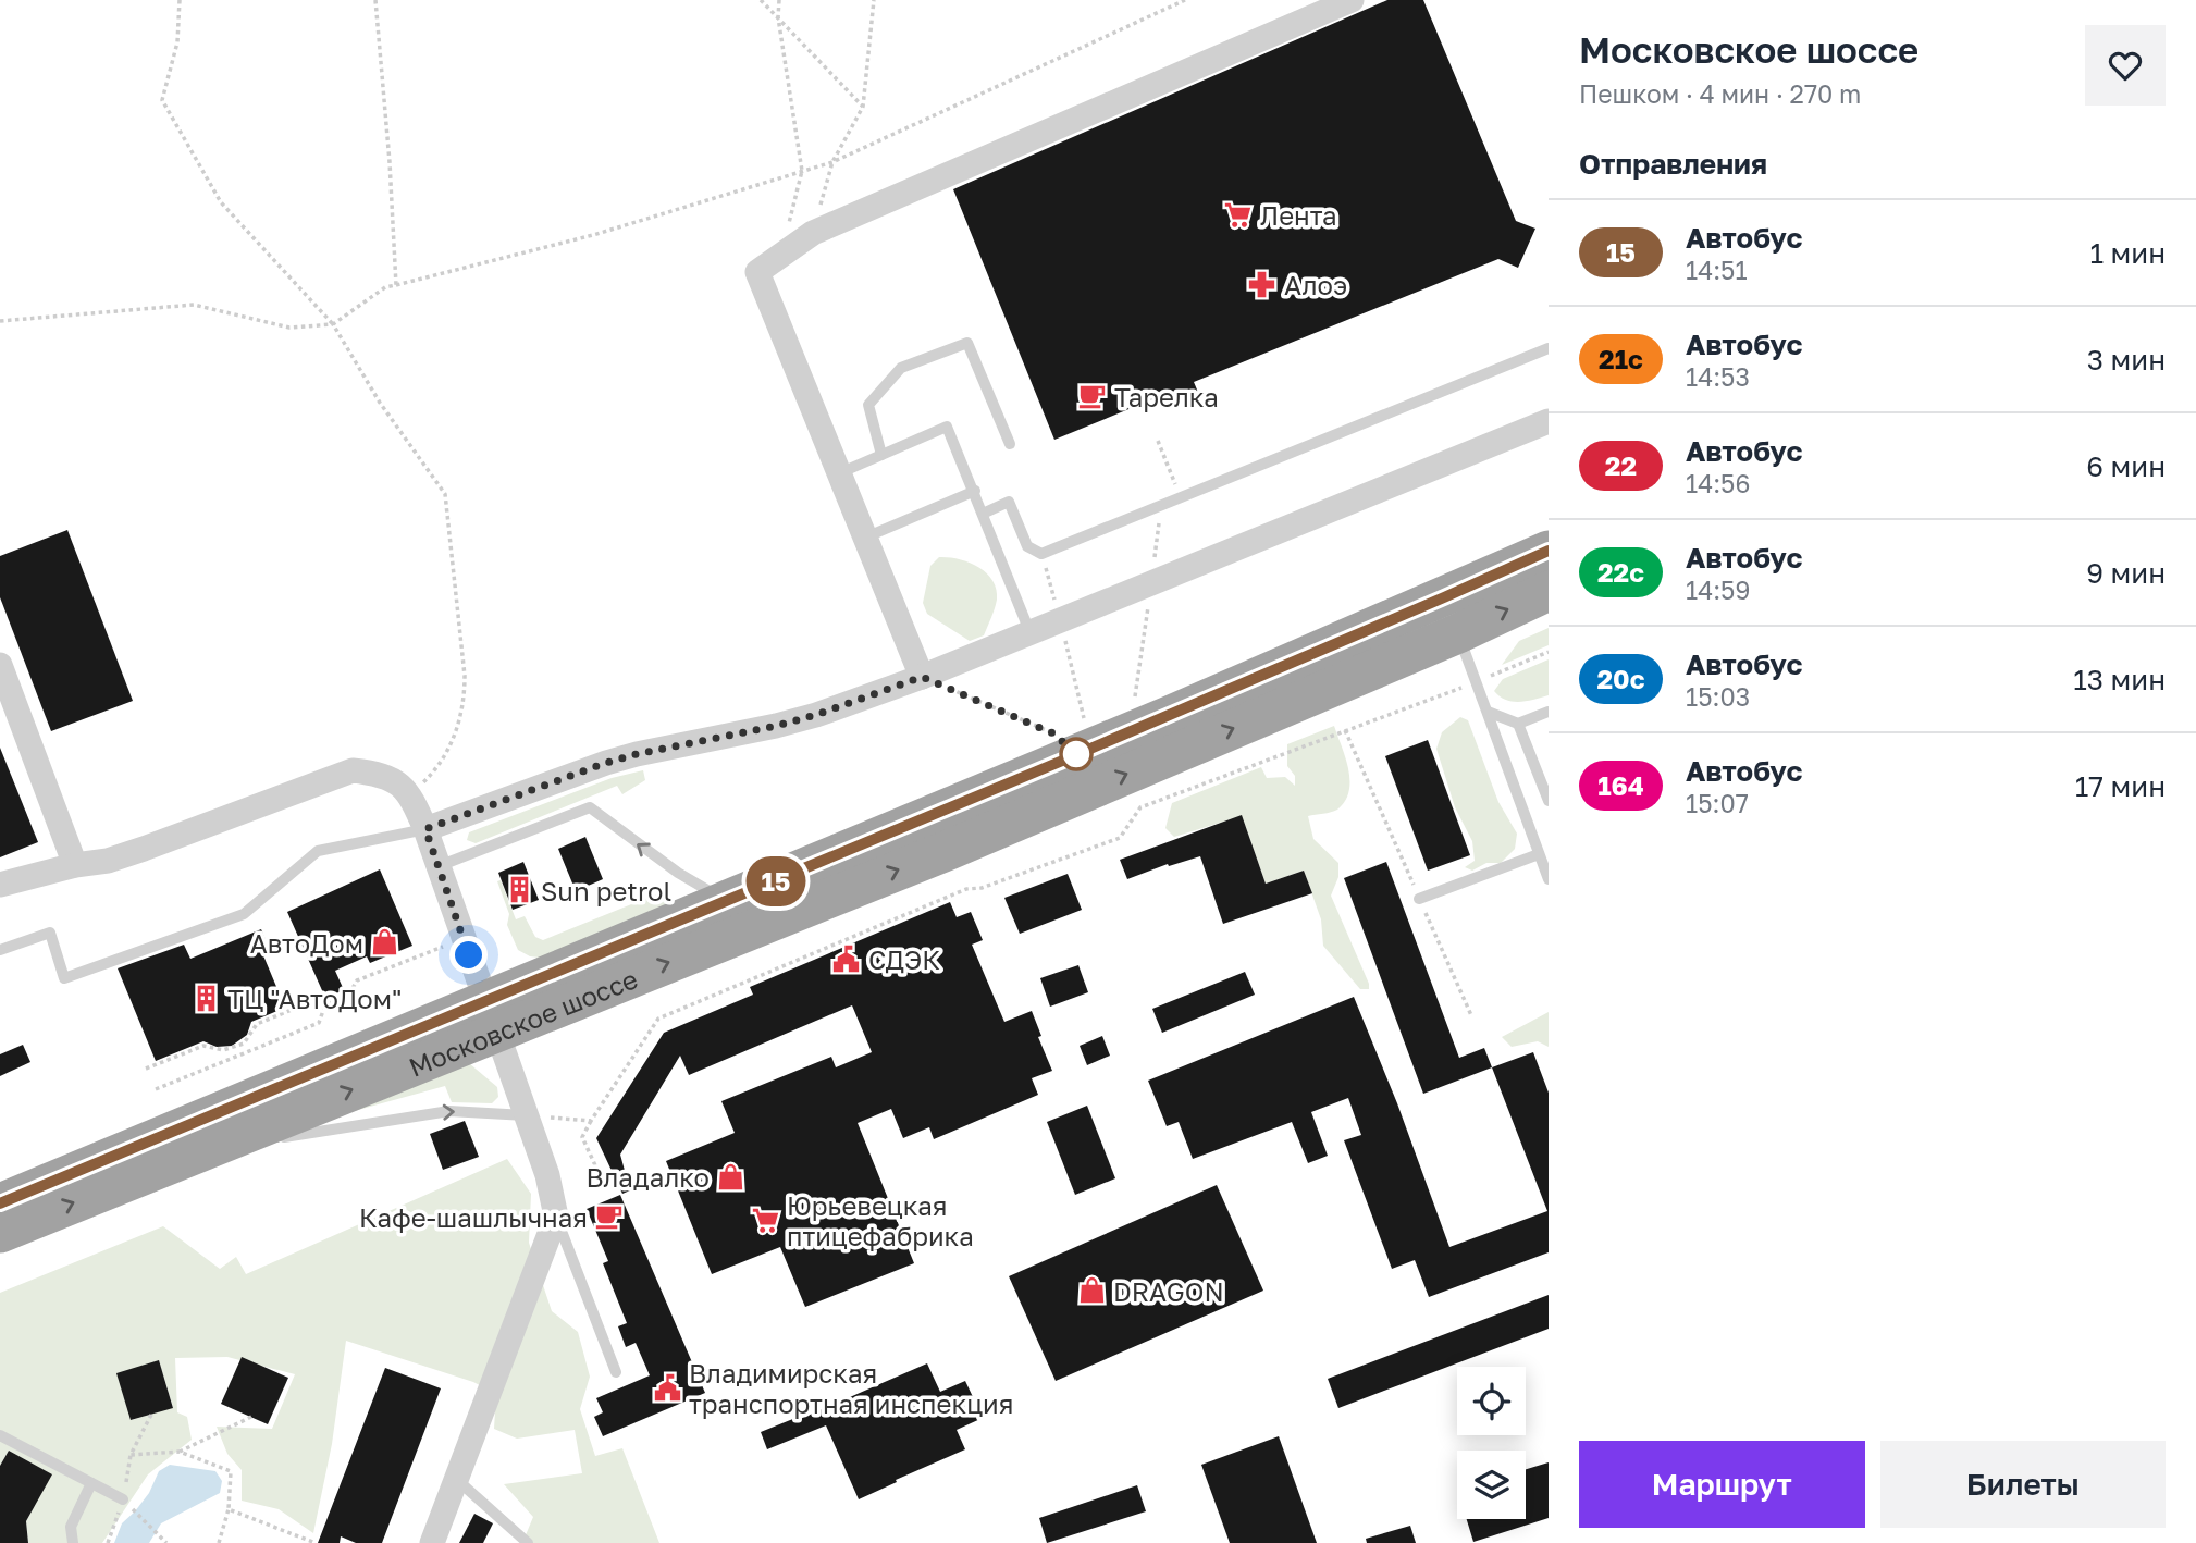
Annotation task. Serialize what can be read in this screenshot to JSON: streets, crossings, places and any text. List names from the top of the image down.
{
  "streets": {
    "highway": ["Московское шоссе"]
  },
  "places": {
    "supermarket": ["Лента", "Юрьевецкая птицефабрика"],
    "pharmacy": ["Алоэ"],
    "cafe": ["Тарелка", "Кафе-шашлычная"],
    "building": ["Sun petrol", "ТЦ \"АвтоДом\""],
    "shop": ["АвтоДом", "Владалко", "DRAGON"],
    "public building": ["СДЭК", "Владимирская транспортная инспекция"]
  },
  "lines": ["bus line 15"],
  "page": {
    "on_map": "15",
    "heading": [
      ["Московское шоссе", "Пешком · 4 мин · 270 m"],
      "Отправления"
    ],
    "list": [
      {
        "mark": "15",
        "name": "Автобус",
        "note": "14:51",
        "value": "1 мин"
      },
      {
        "mark": "21с",
        "name": "Автобус",
        "note": "14:53",
        "value": "3 мин"
      },
      {
        "mark": "22",
        "name": "Автобус",
        "note": "14:56",
        "value": "6 мин"
      },
      {
        "mark": "22с",
        "name": "Автобус",
        "note": "14:59",
        "value": "9 мин"
      },
      {
        "mark": "20с",
        "name": "Автобус",
        "note": "15:03",
        "value": "13 мин"
      },
      {
        "mark": "164",
        "name": "Автобус",
        "note": "15:07",
        "value": "17 мин"
      }
    ],
    "buttons": ["Маршрут", "Билеты"]
  }
}
